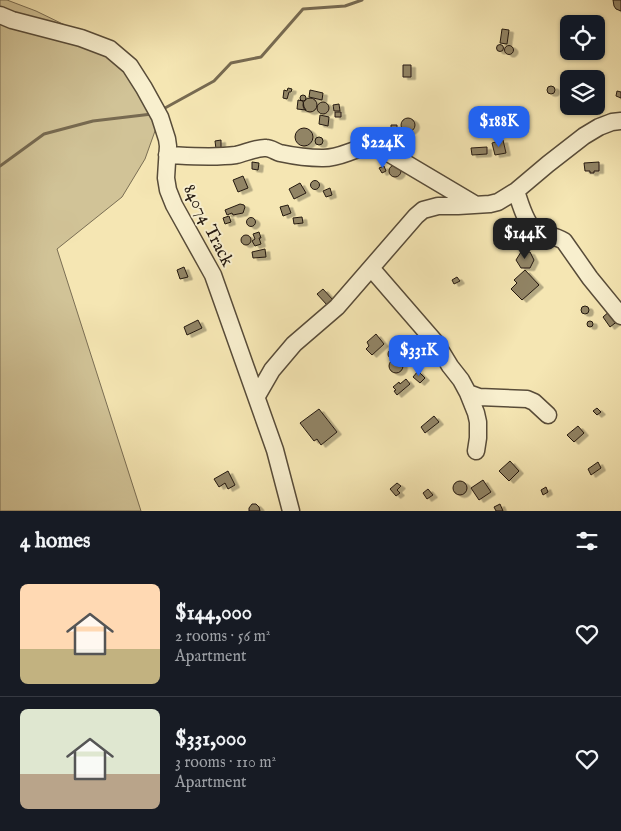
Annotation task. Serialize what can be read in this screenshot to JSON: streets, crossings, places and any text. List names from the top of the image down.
{
  "streets": {
    "street": ["84074 Track"]
  },
  "page": {
    "price": [
      "$188K",
      "$224K",
      "$144K",
      "$331K"
    ],
    "heading": "4 homes",
    "list": [
      {
        "name": "$144,000",
        "note": "2 rooms · 56 m² · Apartment"
      },
      {
        "name": "$331,000",
        "note": "3 rooms · 110 m² · Apartment"
      }
    ]
  }
}
